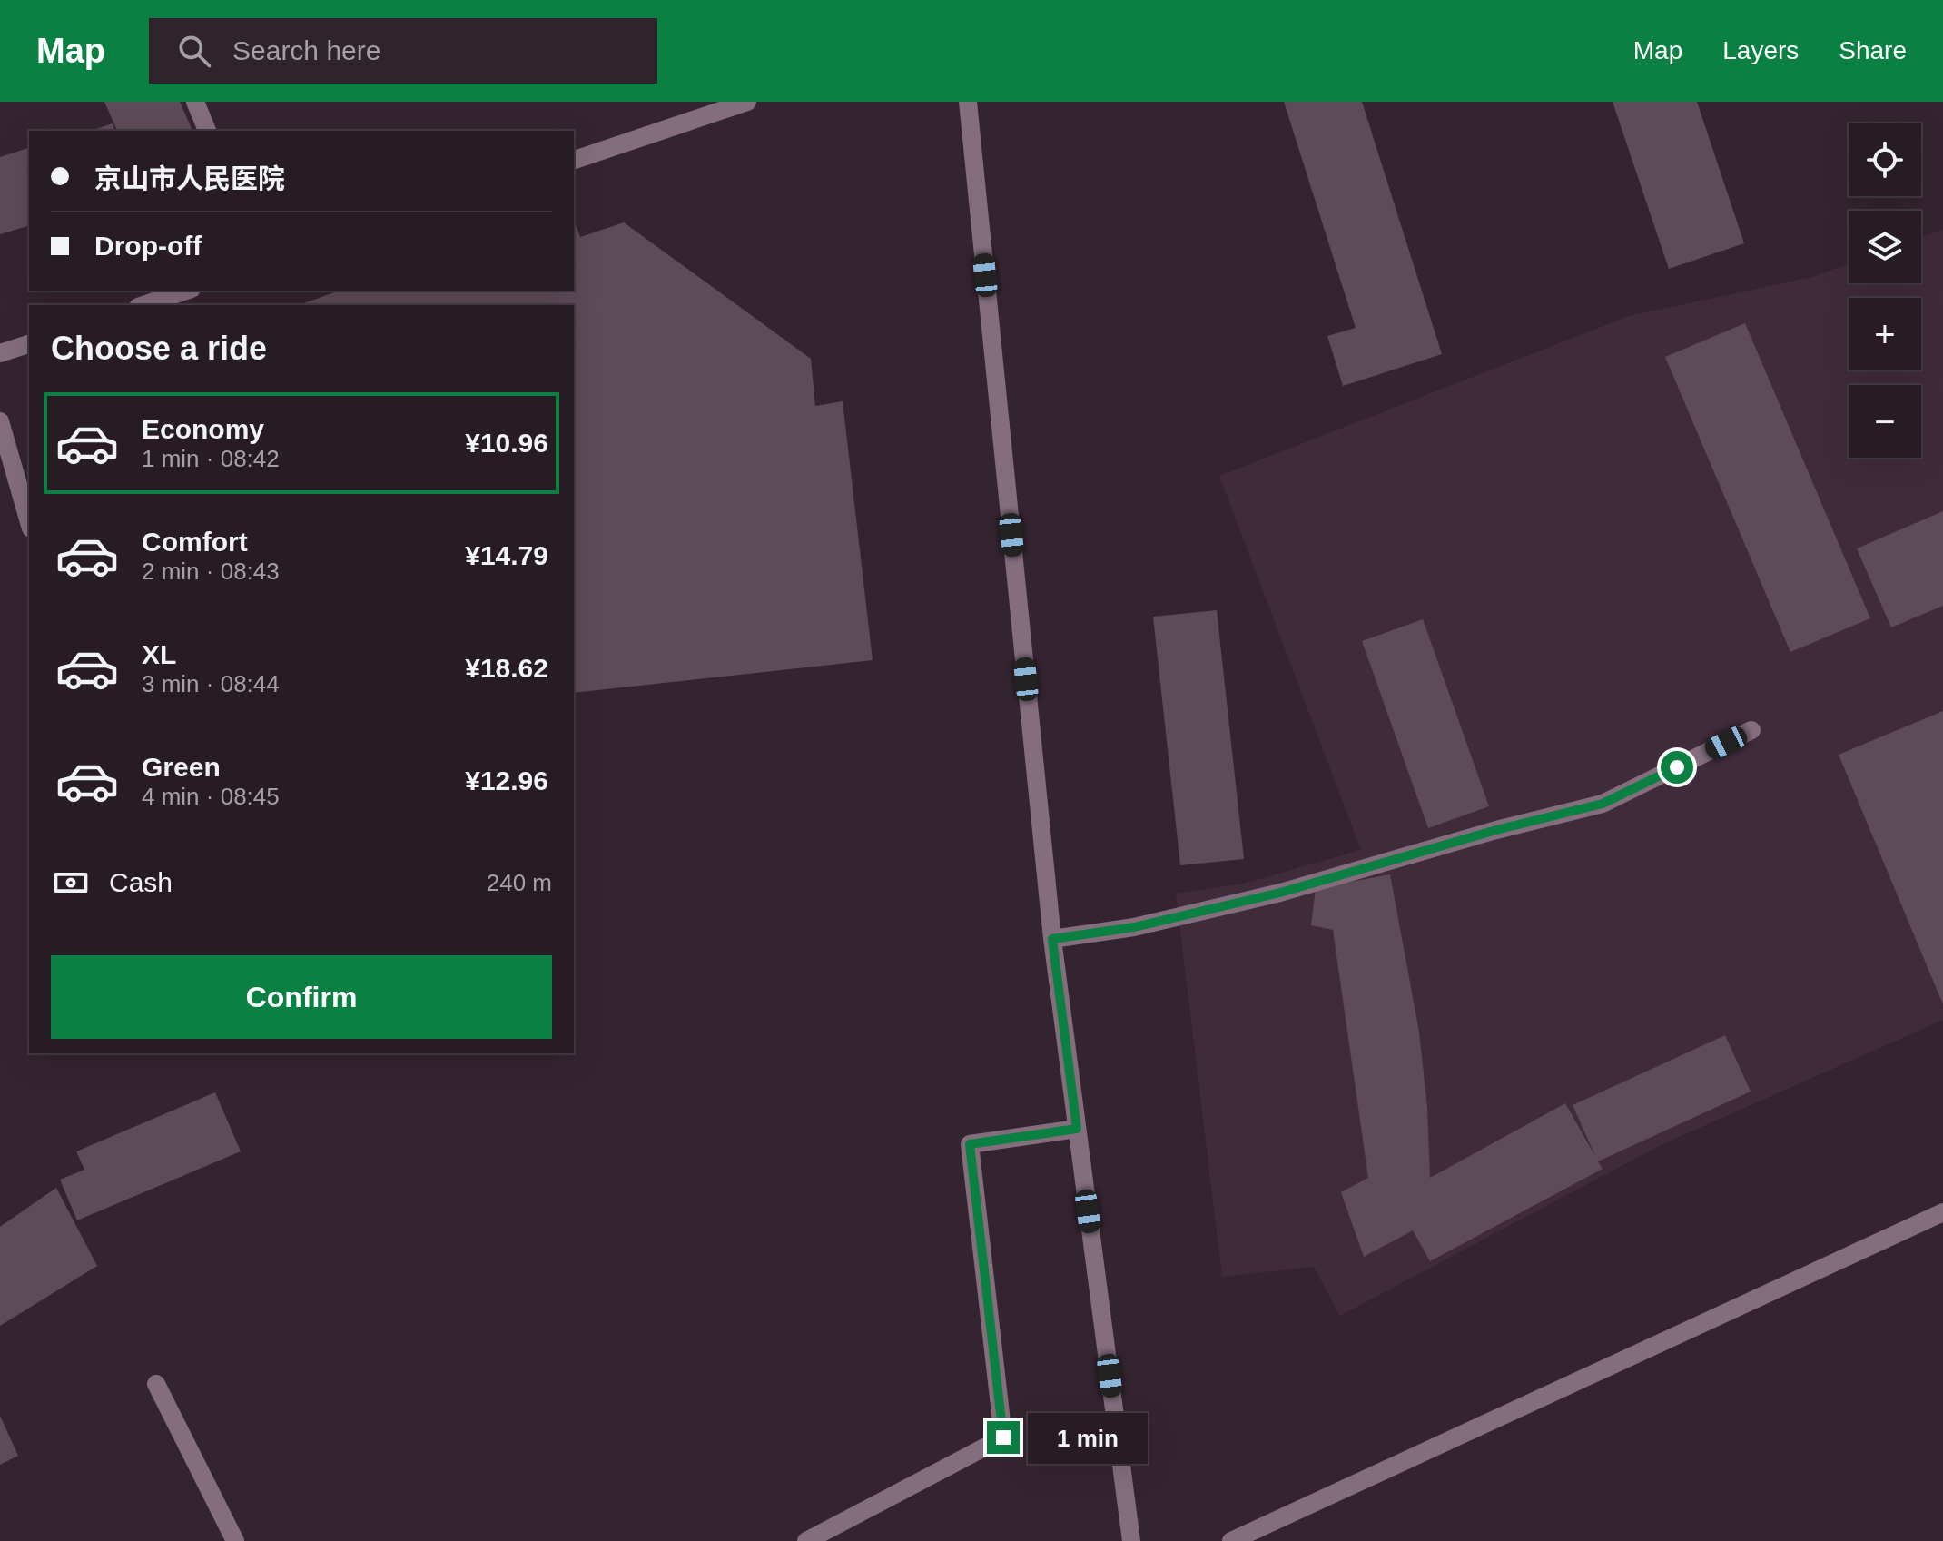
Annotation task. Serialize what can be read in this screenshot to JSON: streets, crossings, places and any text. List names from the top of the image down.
{
  "page": {
    "header": "Map",
    "search": "Search here",
    "nav": ["Map", "Layers", "Share"],
    "map_buttons": ["+", "−"],
    "banner": ["京山市人民医院", "Drop-off"],
    "heading": "Choose a ride",
    "list": [
      {
        "name": "Economy",
        "note": "1 min · 08:42",
        "value": "¥10.96"
      },
      {
        "name": "Comfort",
        "note": "2 min · 08:43",
        "value": "¥14.79"
      },
      {
        "name": "XL",
        "note": "3 min · 08:44",
        "value": "¥18.62"
      },
      {
        "name": "Green",
        "note": "4 min · 08:45",
        "value": "¥12.96"
      }
    ],
    "pay": ["Cash", "240 m"],
    "buttons": "Confirm",
    "bubble": "1 min"
  }
}
